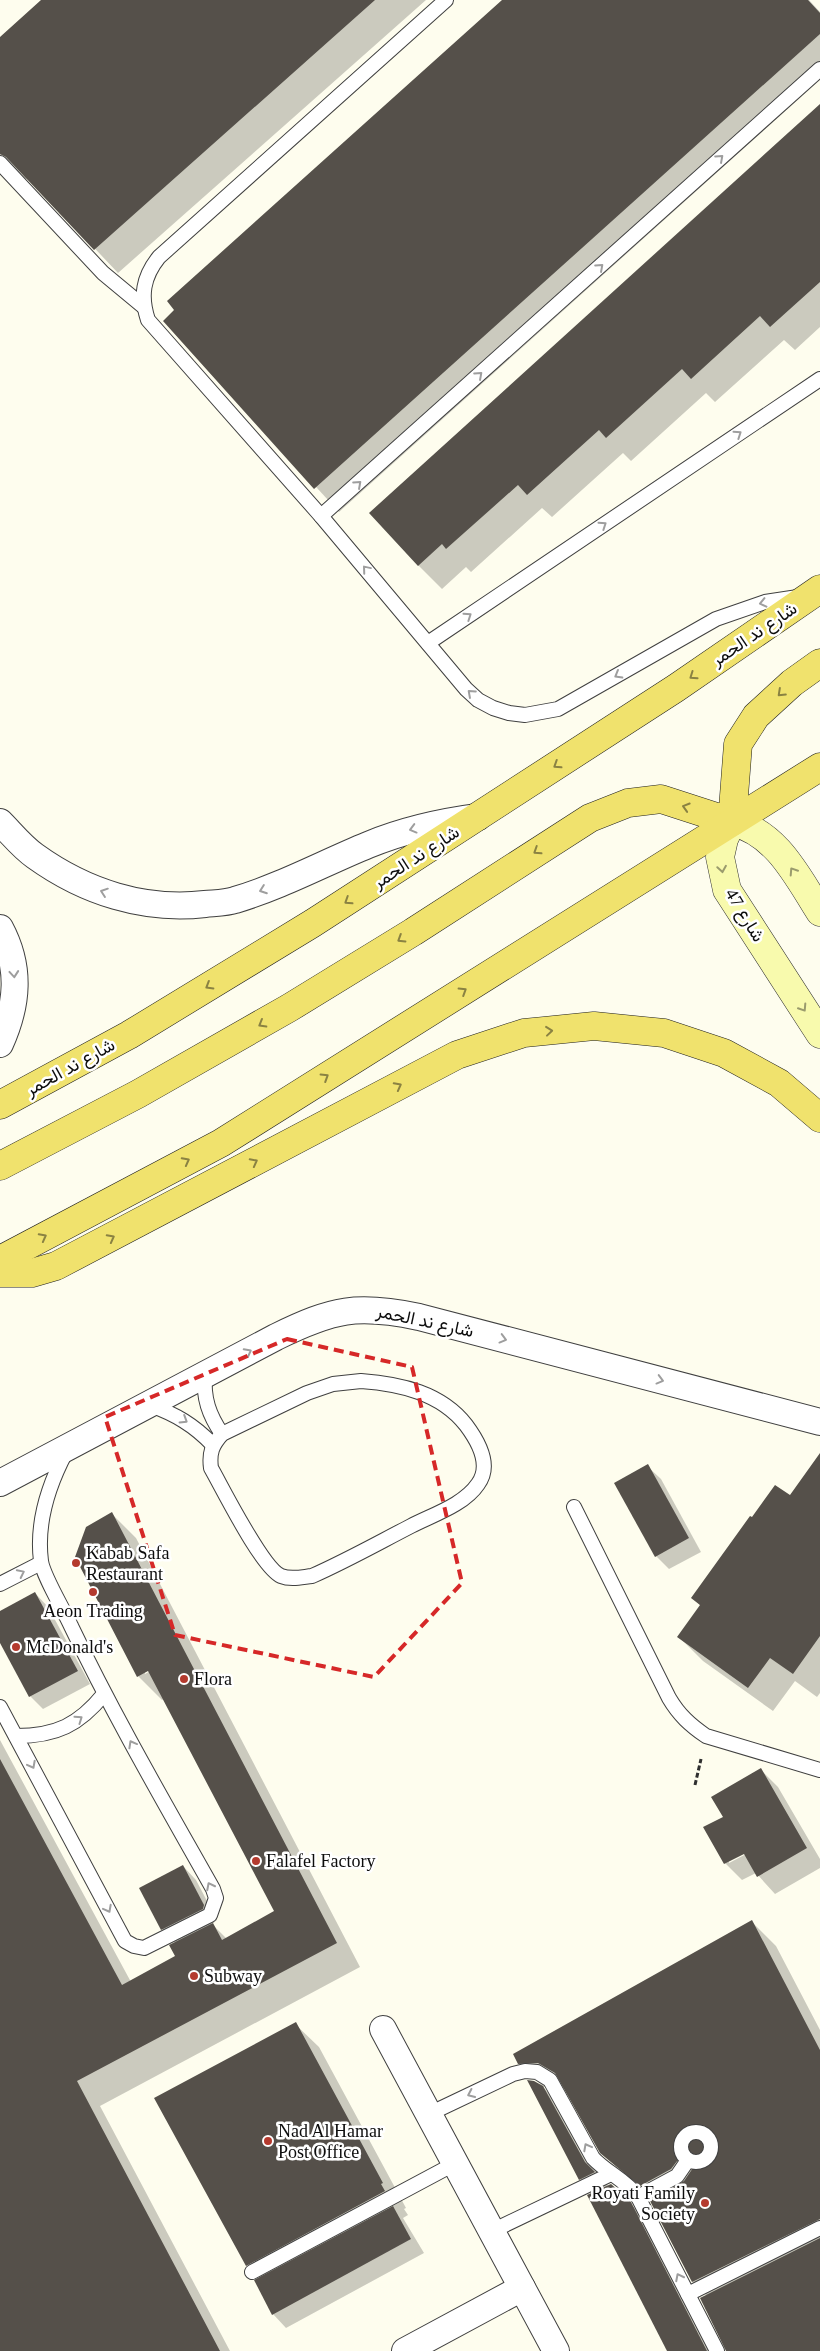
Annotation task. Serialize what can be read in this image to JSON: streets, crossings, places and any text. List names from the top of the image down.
{
  "streets": {
    "main road": ["شارع ند الحمر"],
    "street": ["شارع 47"]
  },
  "one_way": ["شارع 47"],
  "places": [
    "Kabab Safa Restaurant",
    "Aeon Trading",
    "McDonald's",
    "Flora",
    "Falafel Factory",
    "Subway",
    "Nad Al Hamar Post Office",
    "Royati Family Society"
  ]
}
